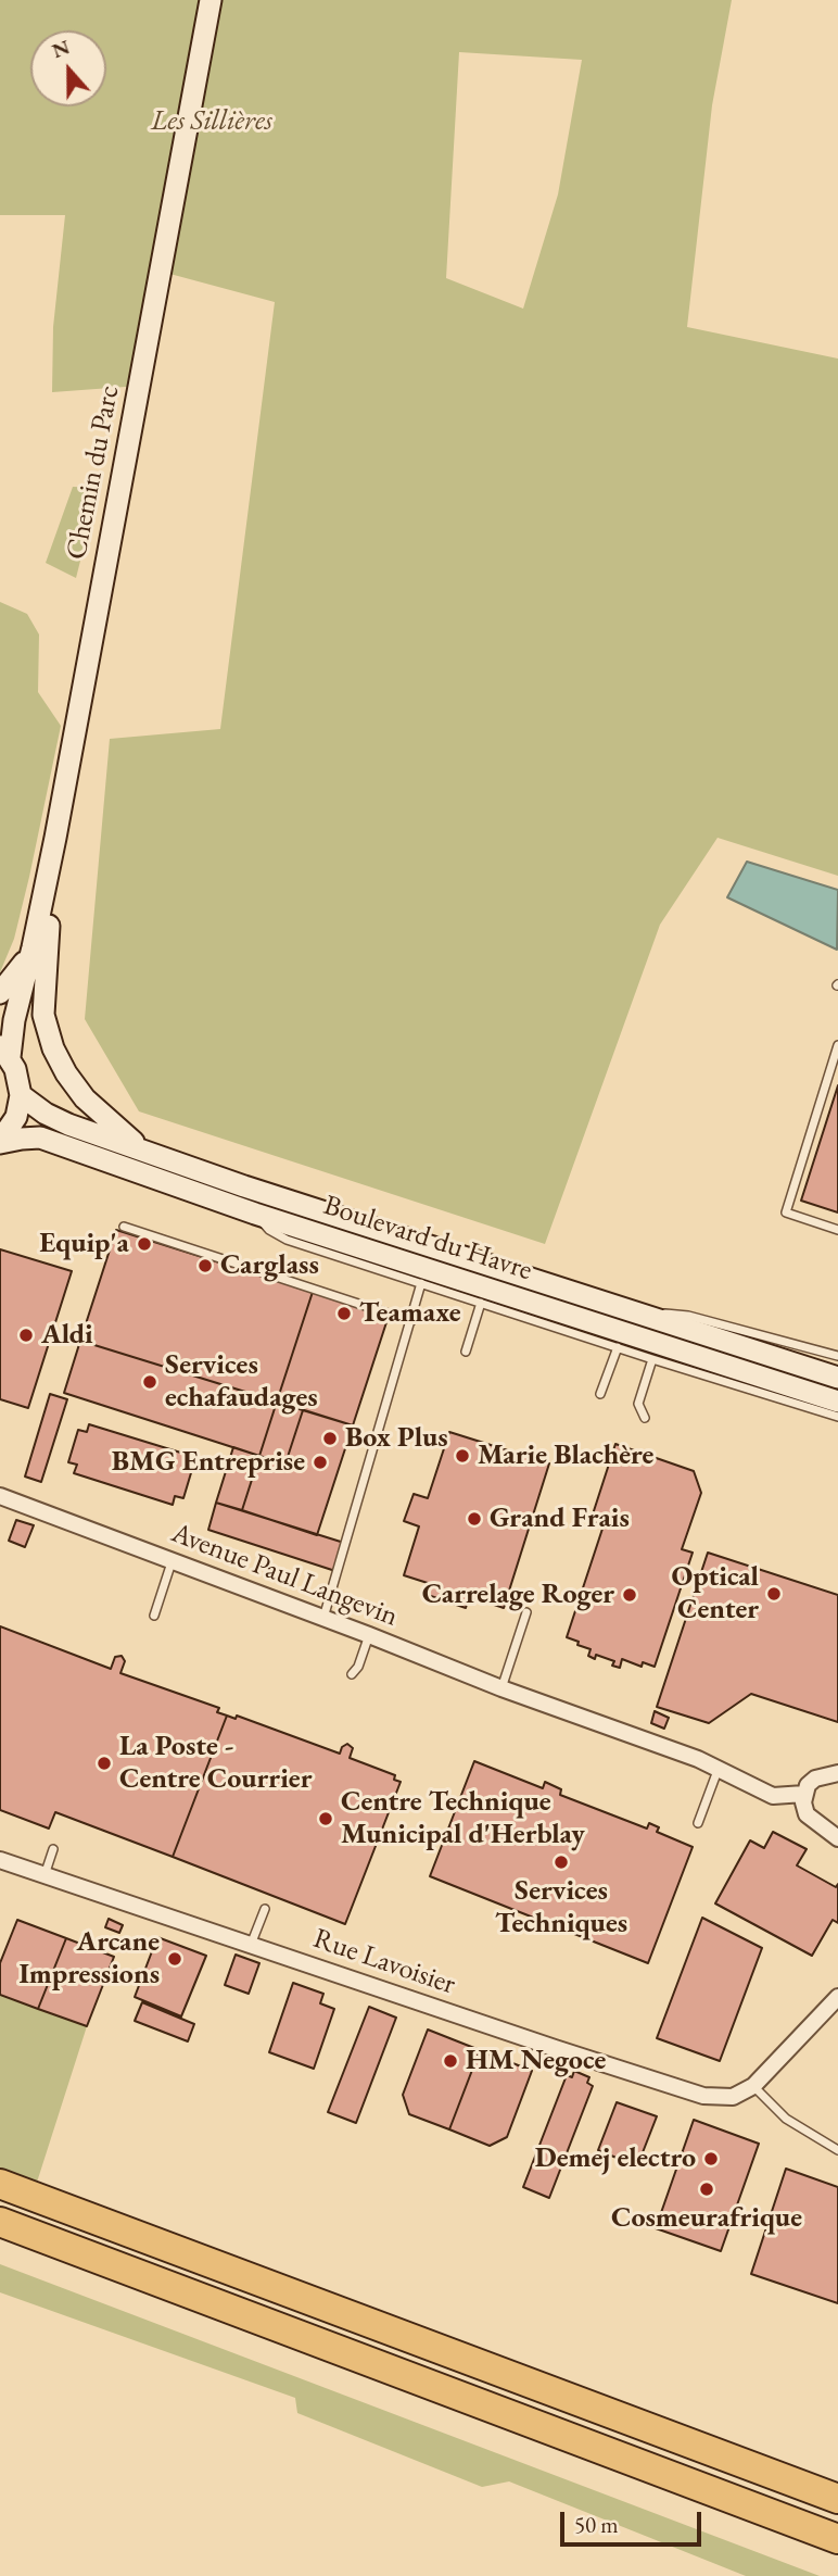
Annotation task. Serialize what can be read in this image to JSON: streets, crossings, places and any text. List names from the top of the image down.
{
  "streets": {
    "main road": ["Chemin du Parc", "Boulevard du Havre"],
    "street": ["Avenue Paul Langevin", "Rue Lavoisier"]
  },
  "parks": ["Les Sillières"],
  "places": [
    "Equip'a",
    "Carglass",
    "Teamaxe",
    "Aldi",
    "Services echafaudages",
    "Box Plus",
    "Marie Blachère",
    "BMG Entreprise",
    "Grand Frais",
    "Optical Center",
    "Carrelage Roger",
    "La Poste - Centre Courrier",
    "Centre Technique Municipal d'Herblay",
    "Services Techniques",
    "Arcane Impressions",
    "HM Negoce",
    "Demej electro",
    "Cosmeurafrique"
  ],
  "scale_bar": "50 m",
  "north": "top"
}
